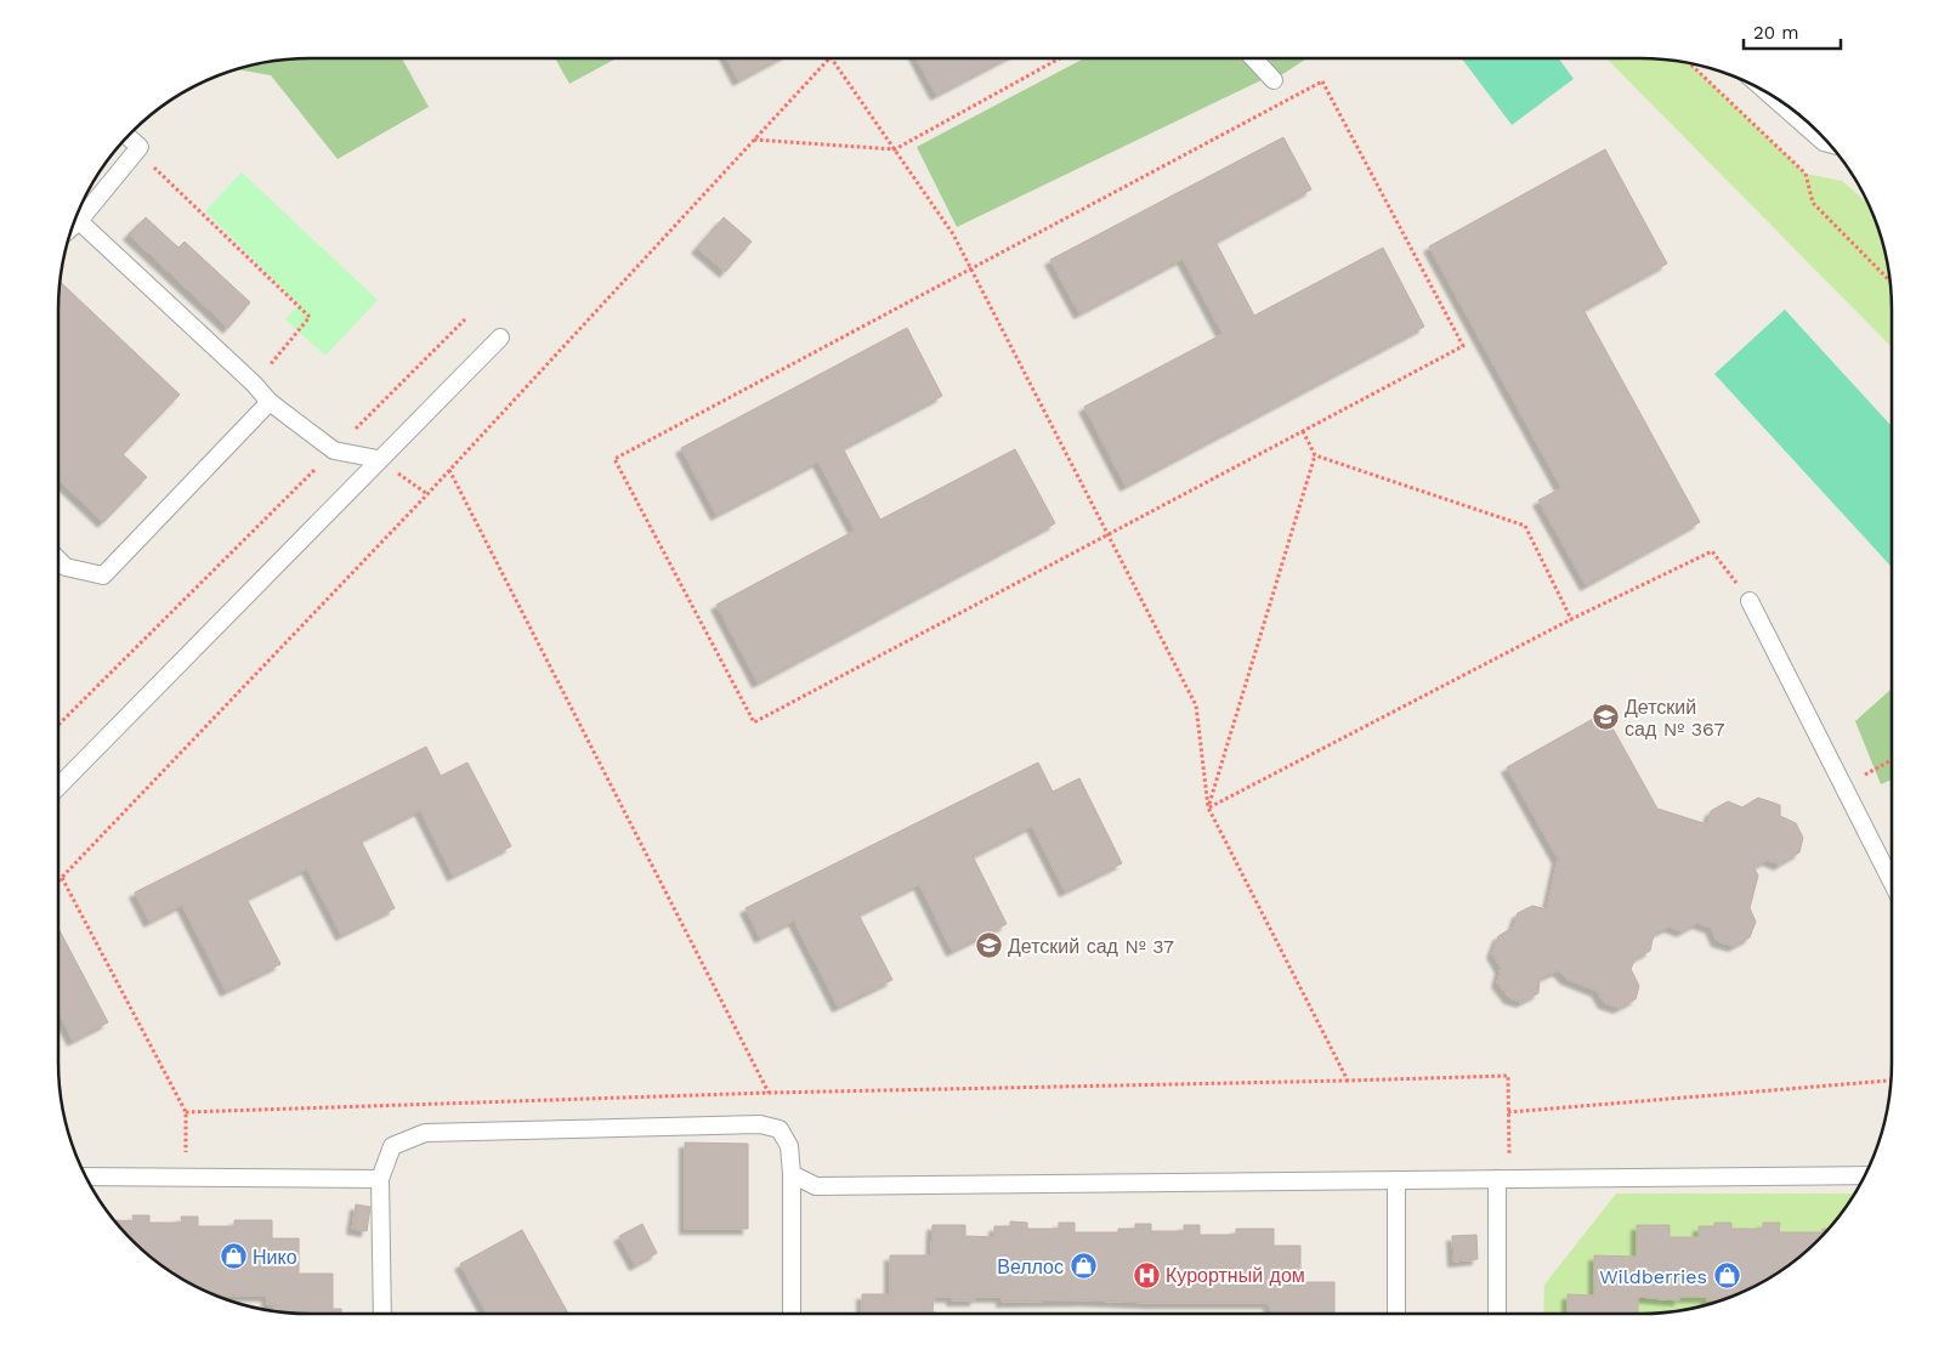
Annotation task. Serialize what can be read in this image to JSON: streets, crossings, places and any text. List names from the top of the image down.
{
  "places": {
    "school or university": ["Детский сад № 367", "Детский сад № 37"],
    "shop": ["Нико", "Веллос", "Wildberries"],
    "hospital": ["Курортный дом"]
  },
  "scale_bar": "20 m"
}
